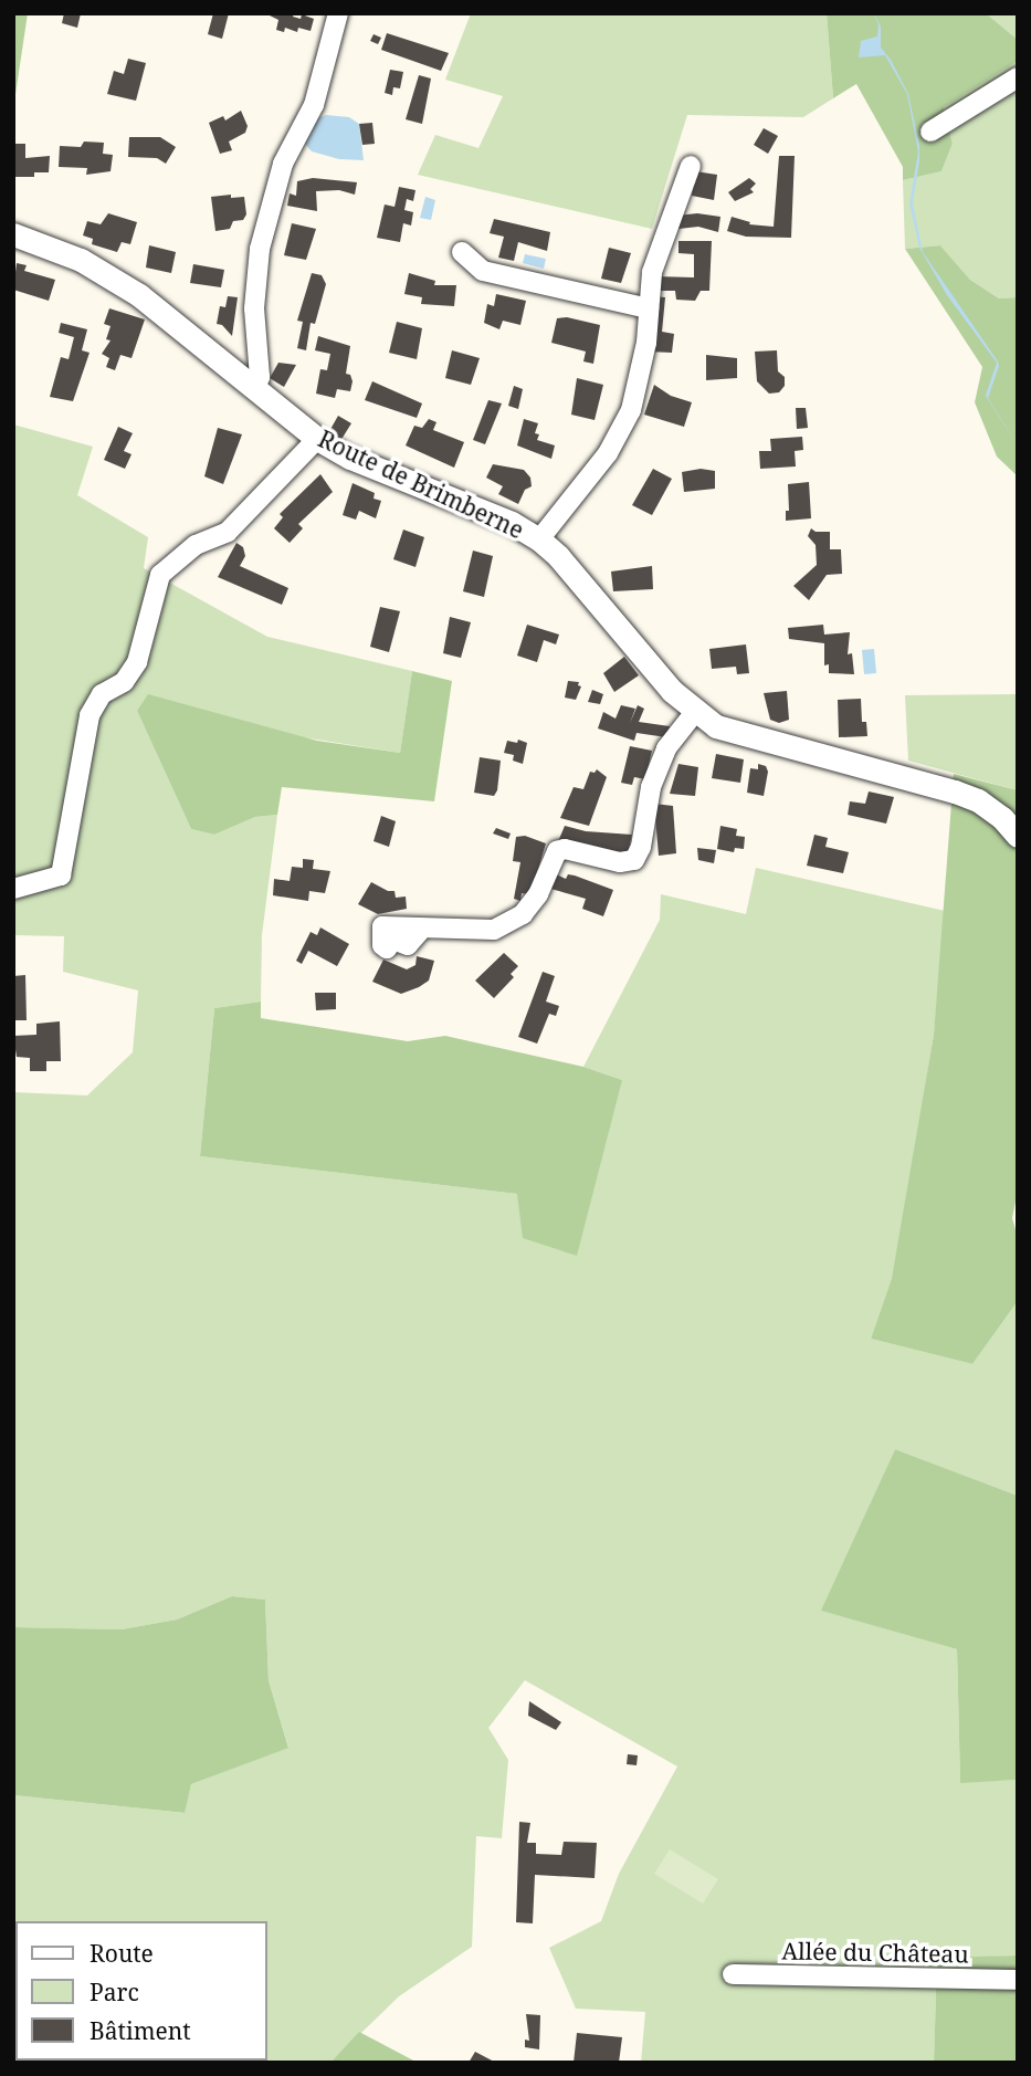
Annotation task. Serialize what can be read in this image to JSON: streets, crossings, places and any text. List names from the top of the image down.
{
  "streets": {
    "street": ["Route de Brimberne", "Allée du Château"]
  },
  "legend": ["Route", "Parc", "Bâtiment"]
}
